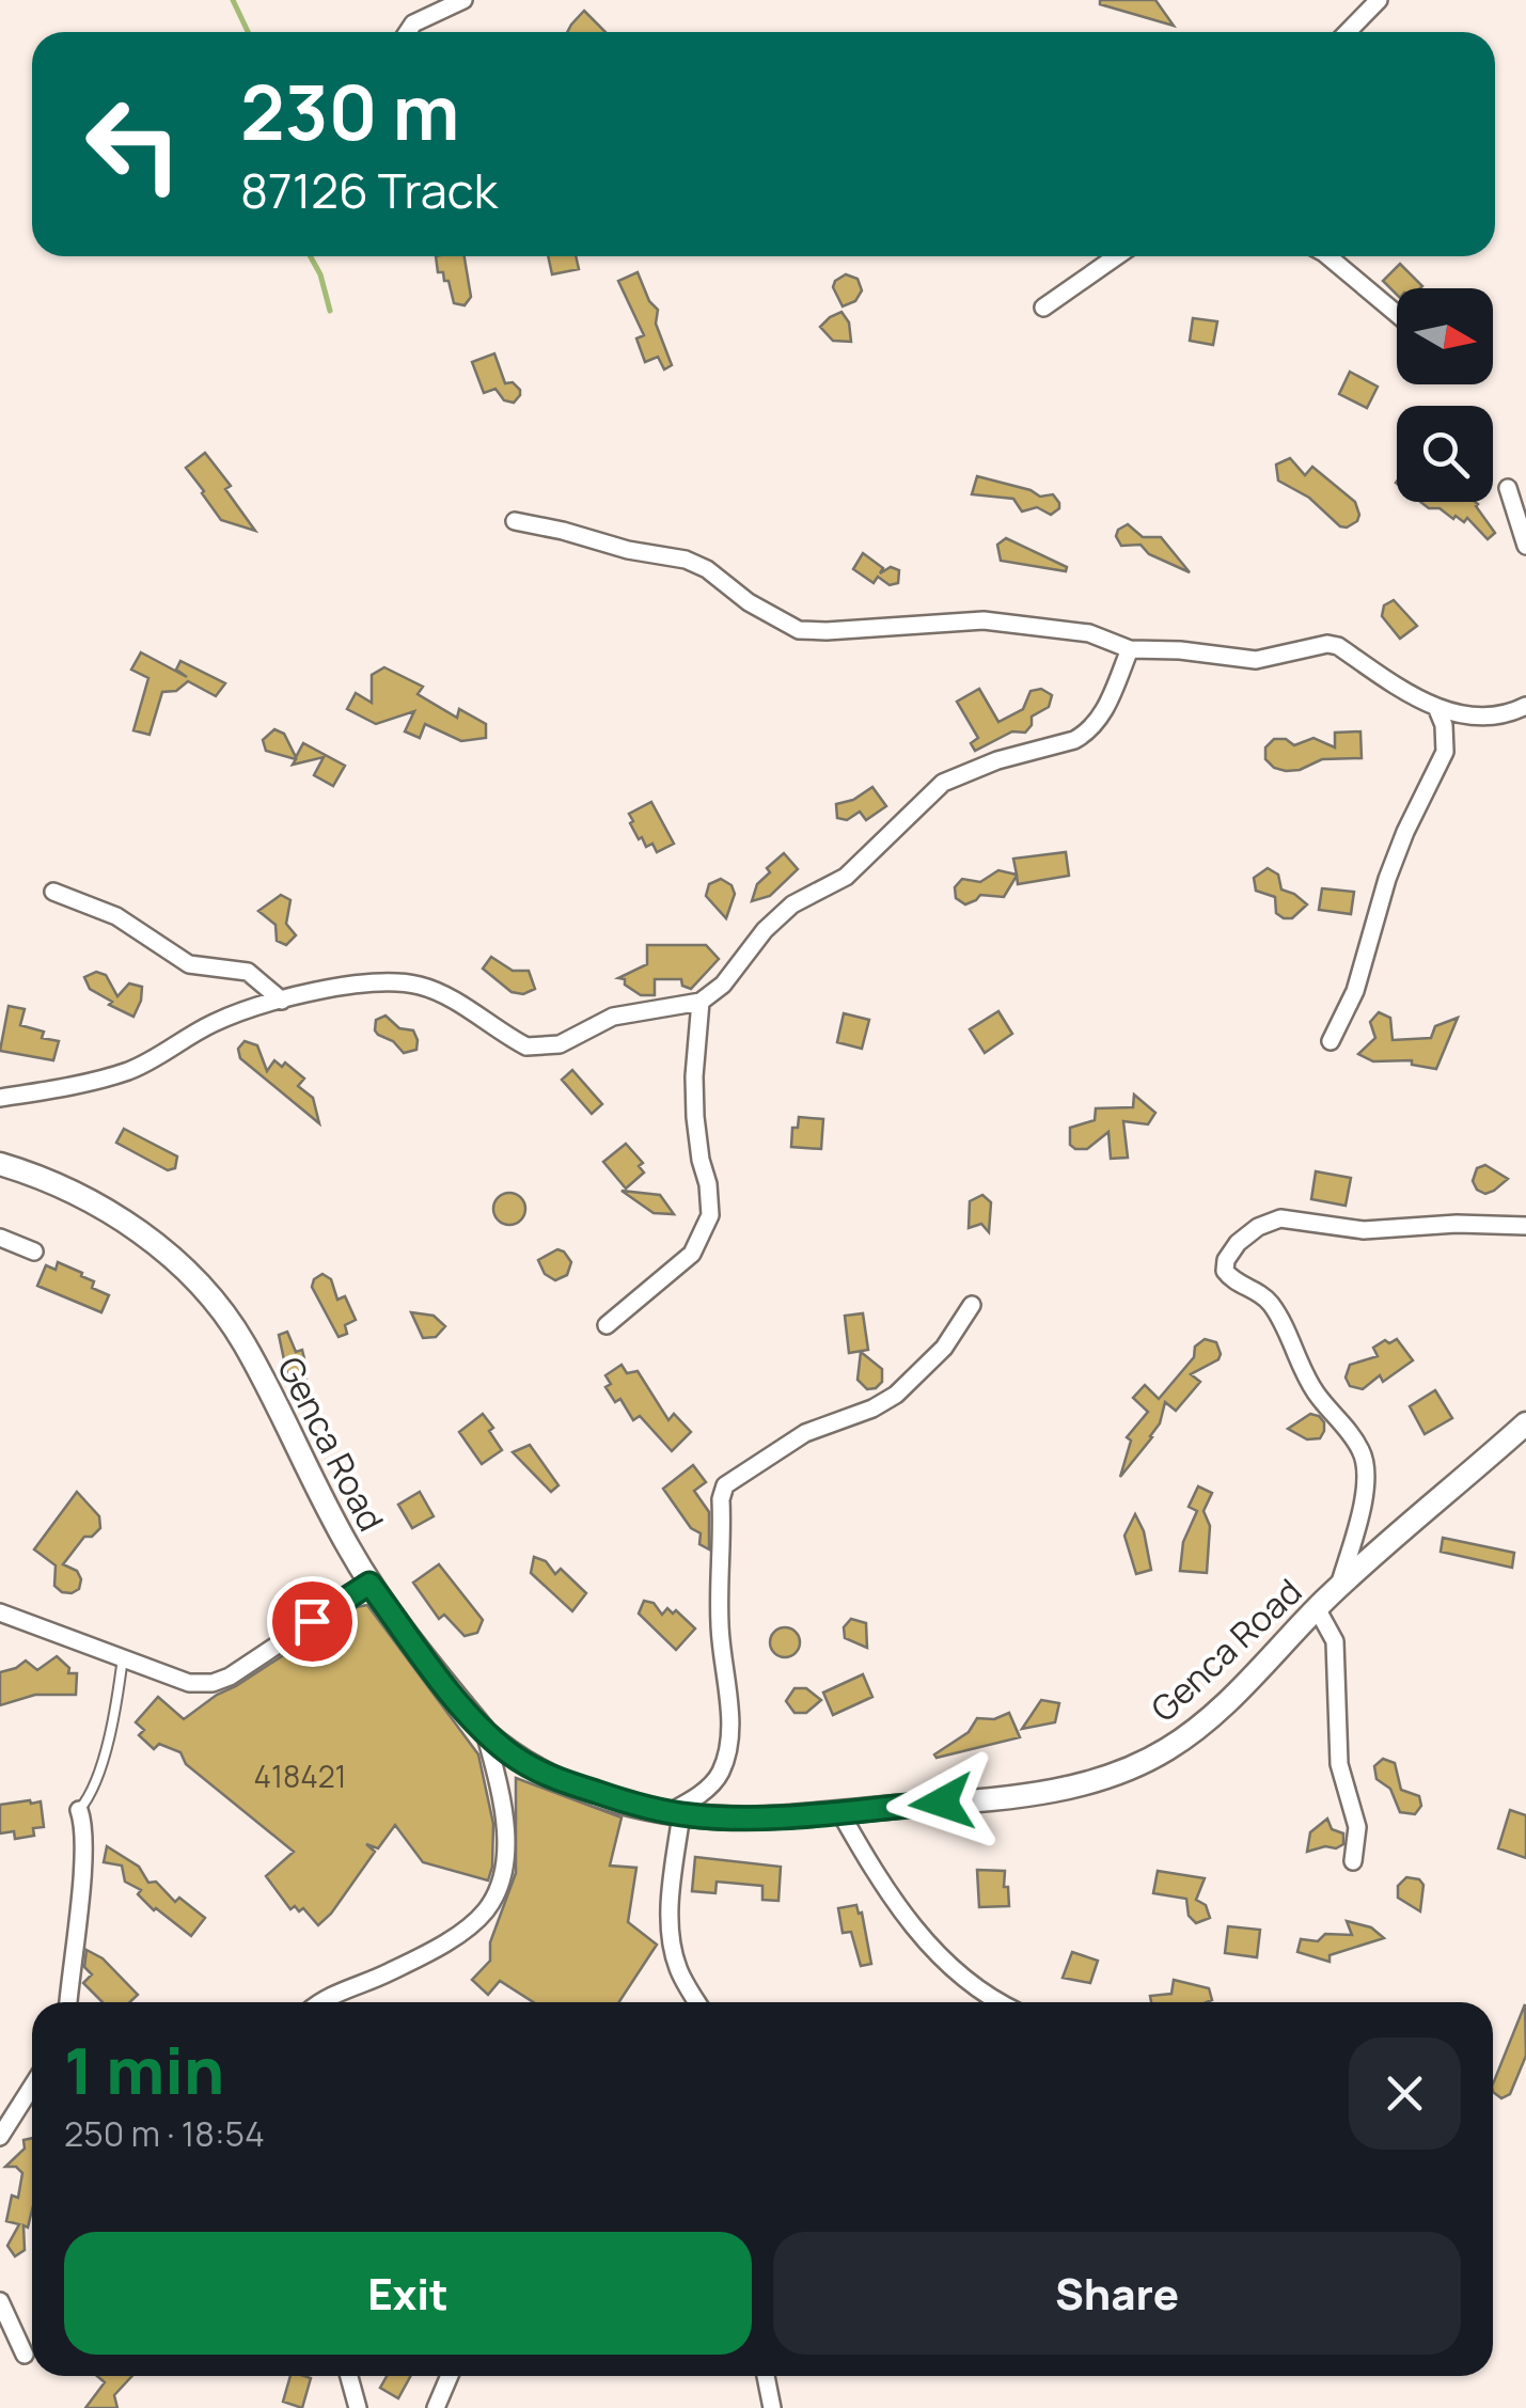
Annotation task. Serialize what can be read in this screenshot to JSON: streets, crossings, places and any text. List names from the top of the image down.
{
  "streets": {
    "street": ["Genca Road"]
  },
  "house_numbers": ["418421"],
  "north": "right",
  "page": {
    "turn": ["230 m", "87126 Track"],
    "heading": ["1 min", "250 m · 18:54"],
    "buttons": ["Exit", "Share"]
  }
}
